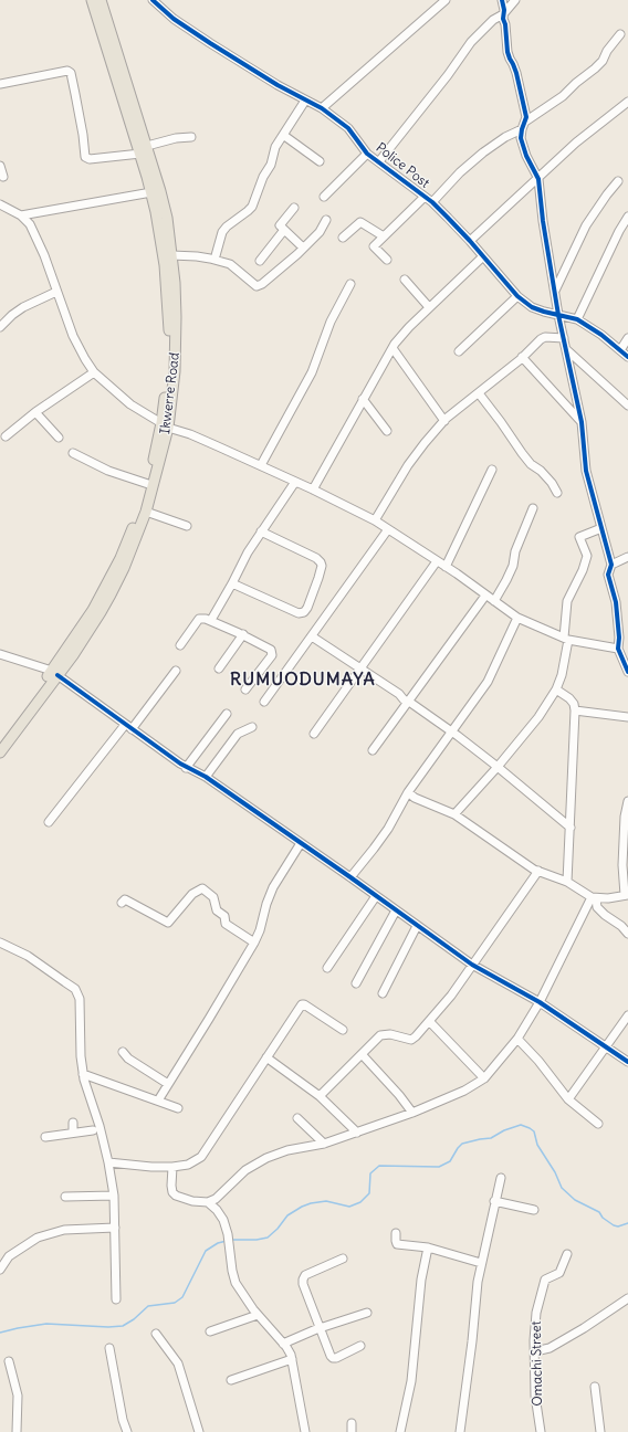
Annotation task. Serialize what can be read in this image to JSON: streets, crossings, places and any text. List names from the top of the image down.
{
  "streets": {
    "main road": ["Ikwerre Road"],
    "street": ["Police Post", "Omachi Street"]
  },
  "districts": ["RUMUODUMAYA"]
}
